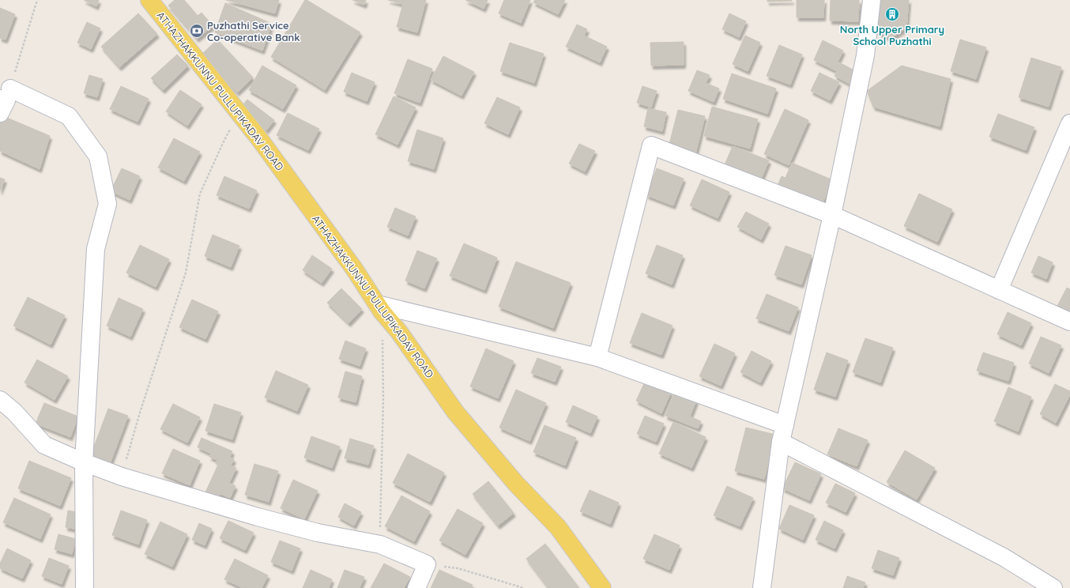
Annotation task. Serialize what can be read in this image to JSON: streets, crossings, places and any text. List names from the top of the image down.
{
  "streets": {
    "main road": ["ATHAZHAKKUNNU PULLUPIKADAV ROAD"]
  },
  "places": {
    "building": ["North Upper Primary School Puzhathi"],
    "bank": ["Puzhathi Service Co-operative Bank"]
  }
}
